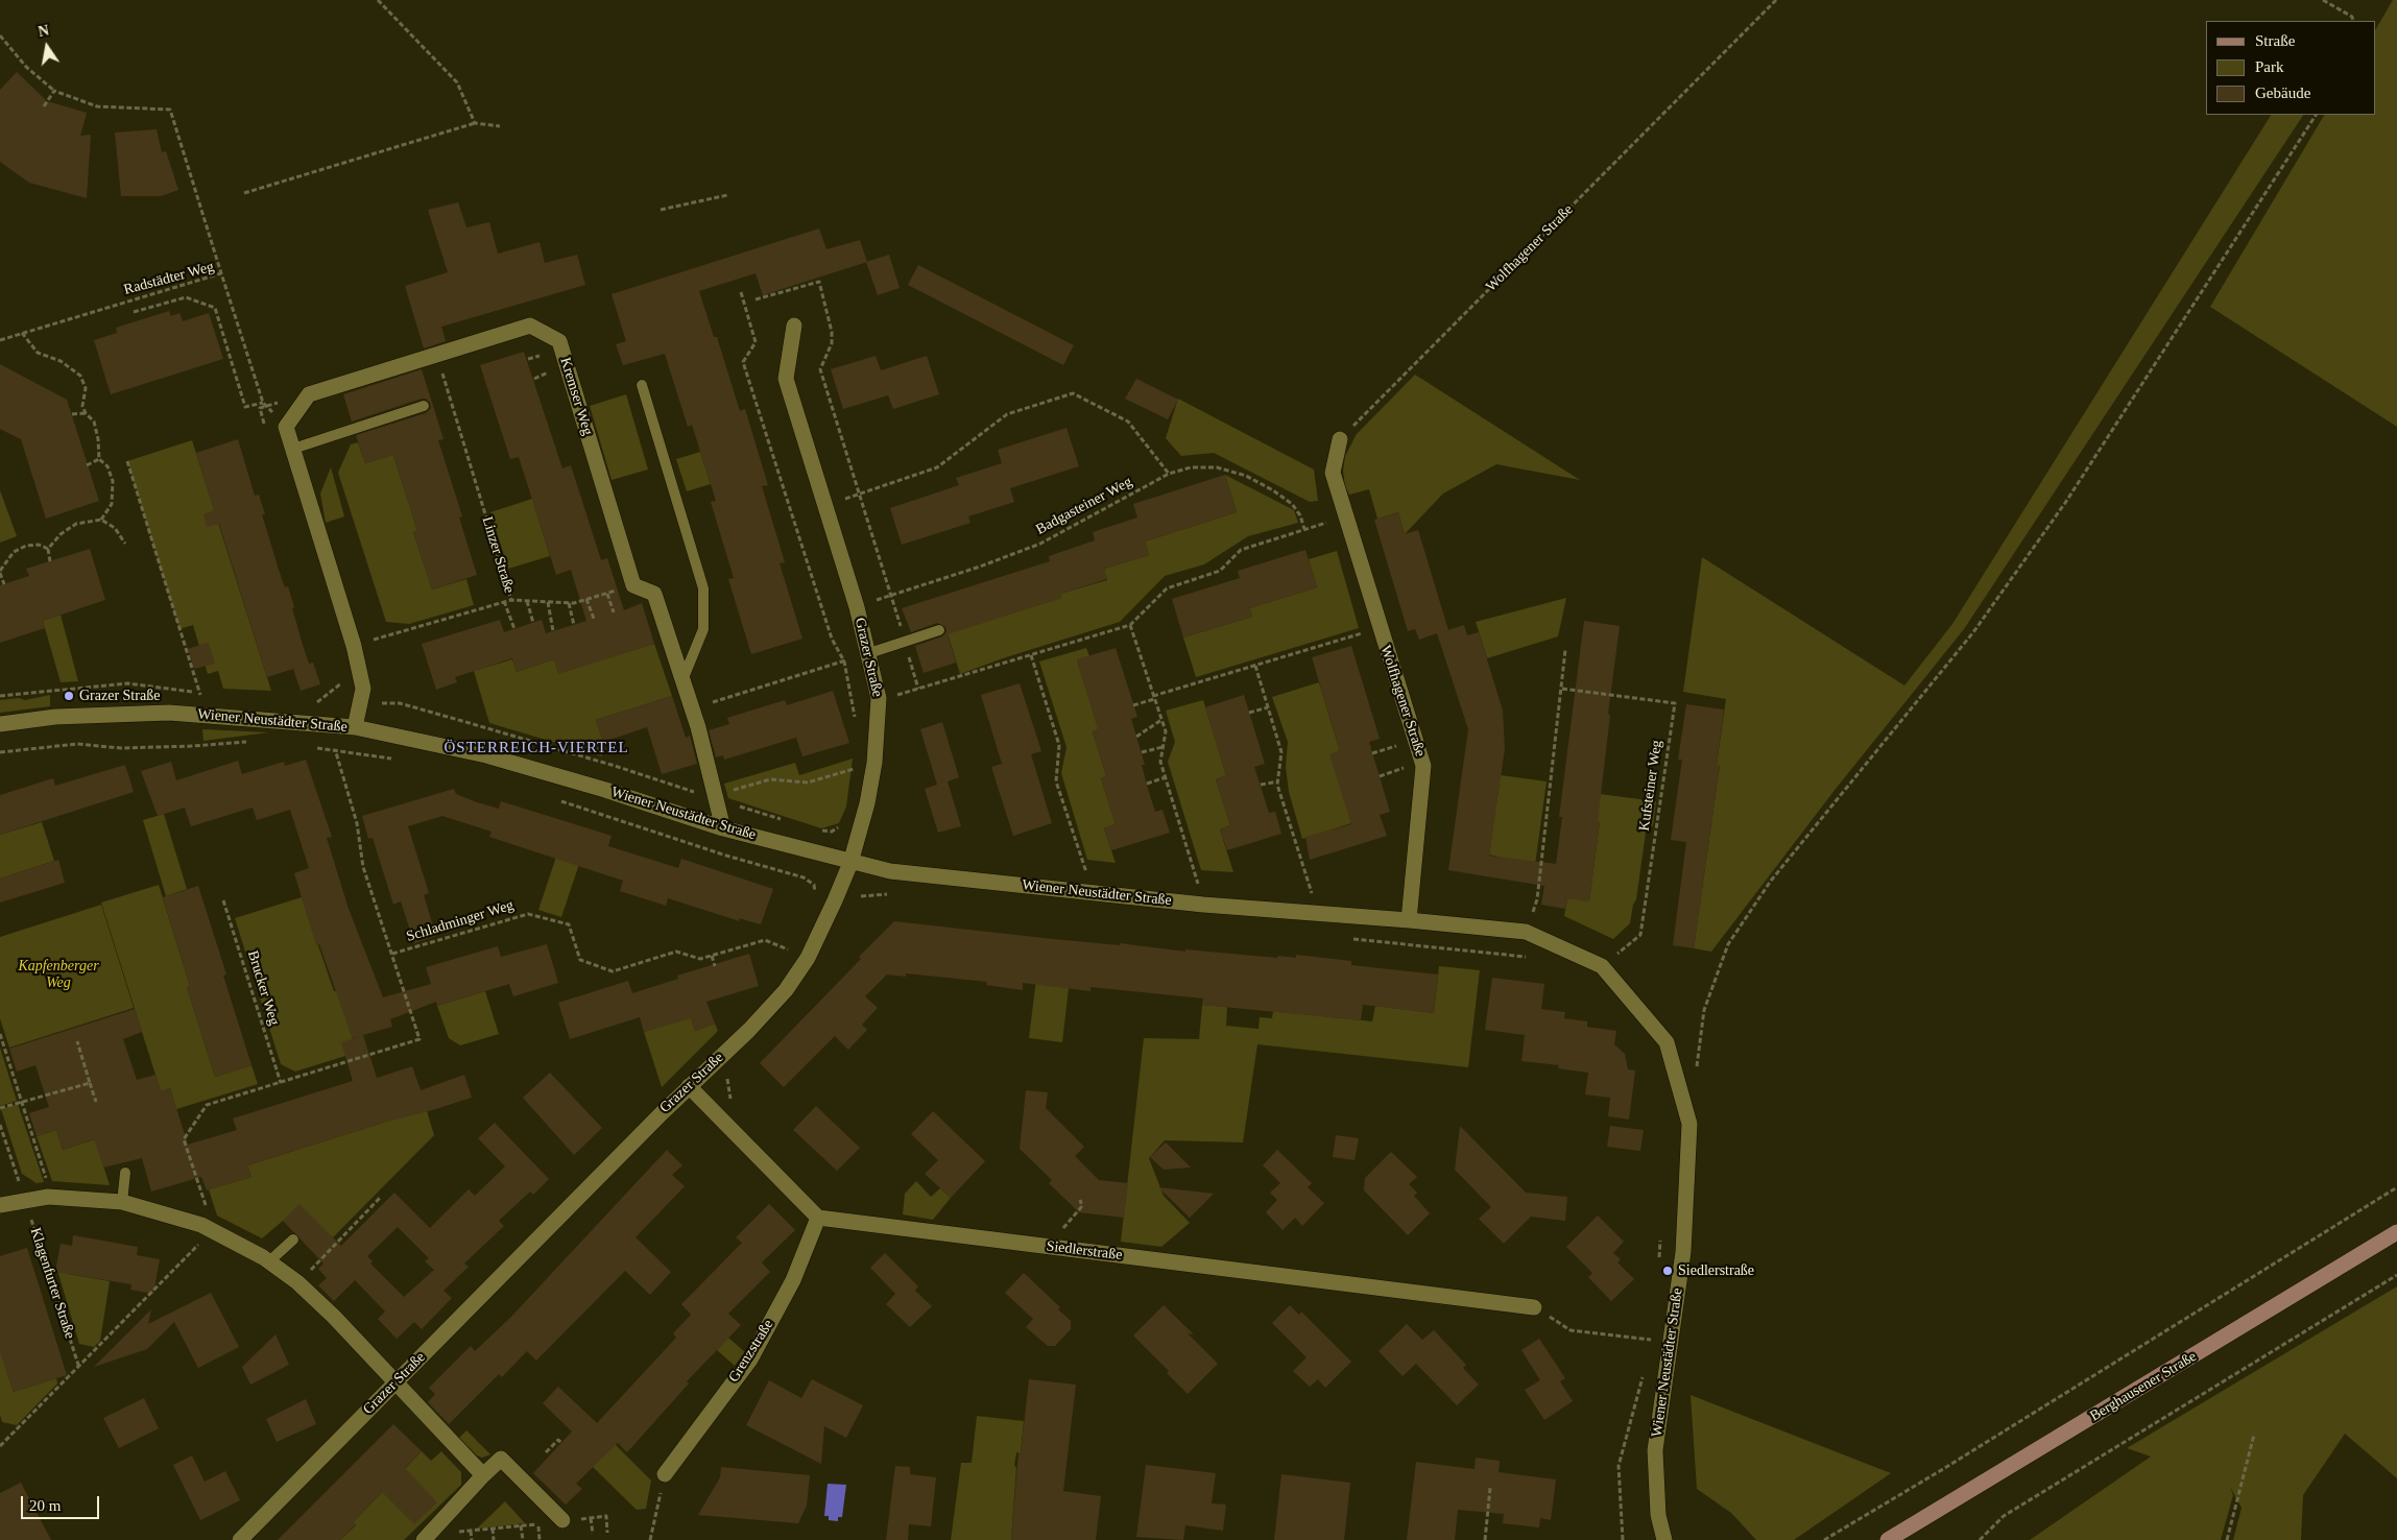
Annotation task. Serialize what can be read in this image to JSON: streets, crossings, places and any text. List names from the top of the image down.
{
  "streets": {
    "street": [
      "Wolfhagener Straße",
      "Kremser Weg",
      "Grazer Straße",
      "Wiener Neustädter Straße",
      "Siedlerstraße",
      "Grenzstraße",
      "Berghausener Straße"
    ],
    "path": [
      "Radstädter Weg",
      "Badgasteiner Weg",
      "Linzer Straße",
      "Kufsteiner Weg",
      "Schladminger Weg",
      "Brucker Weg",
      "Klagenfurter Straße"
    ]
  },
  "crossings": [
    ["Wolfhagener Straße", "Wiener Neustädter Straße"],
    ["Kremser Weg", "Linzer Straße"],
    ["Badgasteiner Weg", "Grazer Straße"],
    ["Grazer Straße", "Wiener Neustädter Straße"],
    ["Wiener Neustädter Straße", "Kufsteiner Weg"],
    ["Wiener Neustädter Straße", "Schladminger Weg"],
    ["Schladminger Weg", "Brucker Weg"],
    ["Siedlerstraße", "Grenzstraße"]
  ],
  "districts": ["ÖSTERREICH-VIERTEL"],
  "parks": ["Kapfenberger Weg"],
  "places": ["Grazer Straße", "Siedlerstraße"],
  "legend": ["Straße", "Park", "Gebäude"],
  "scale_bar": "20 m",
  "north": "top"
}
